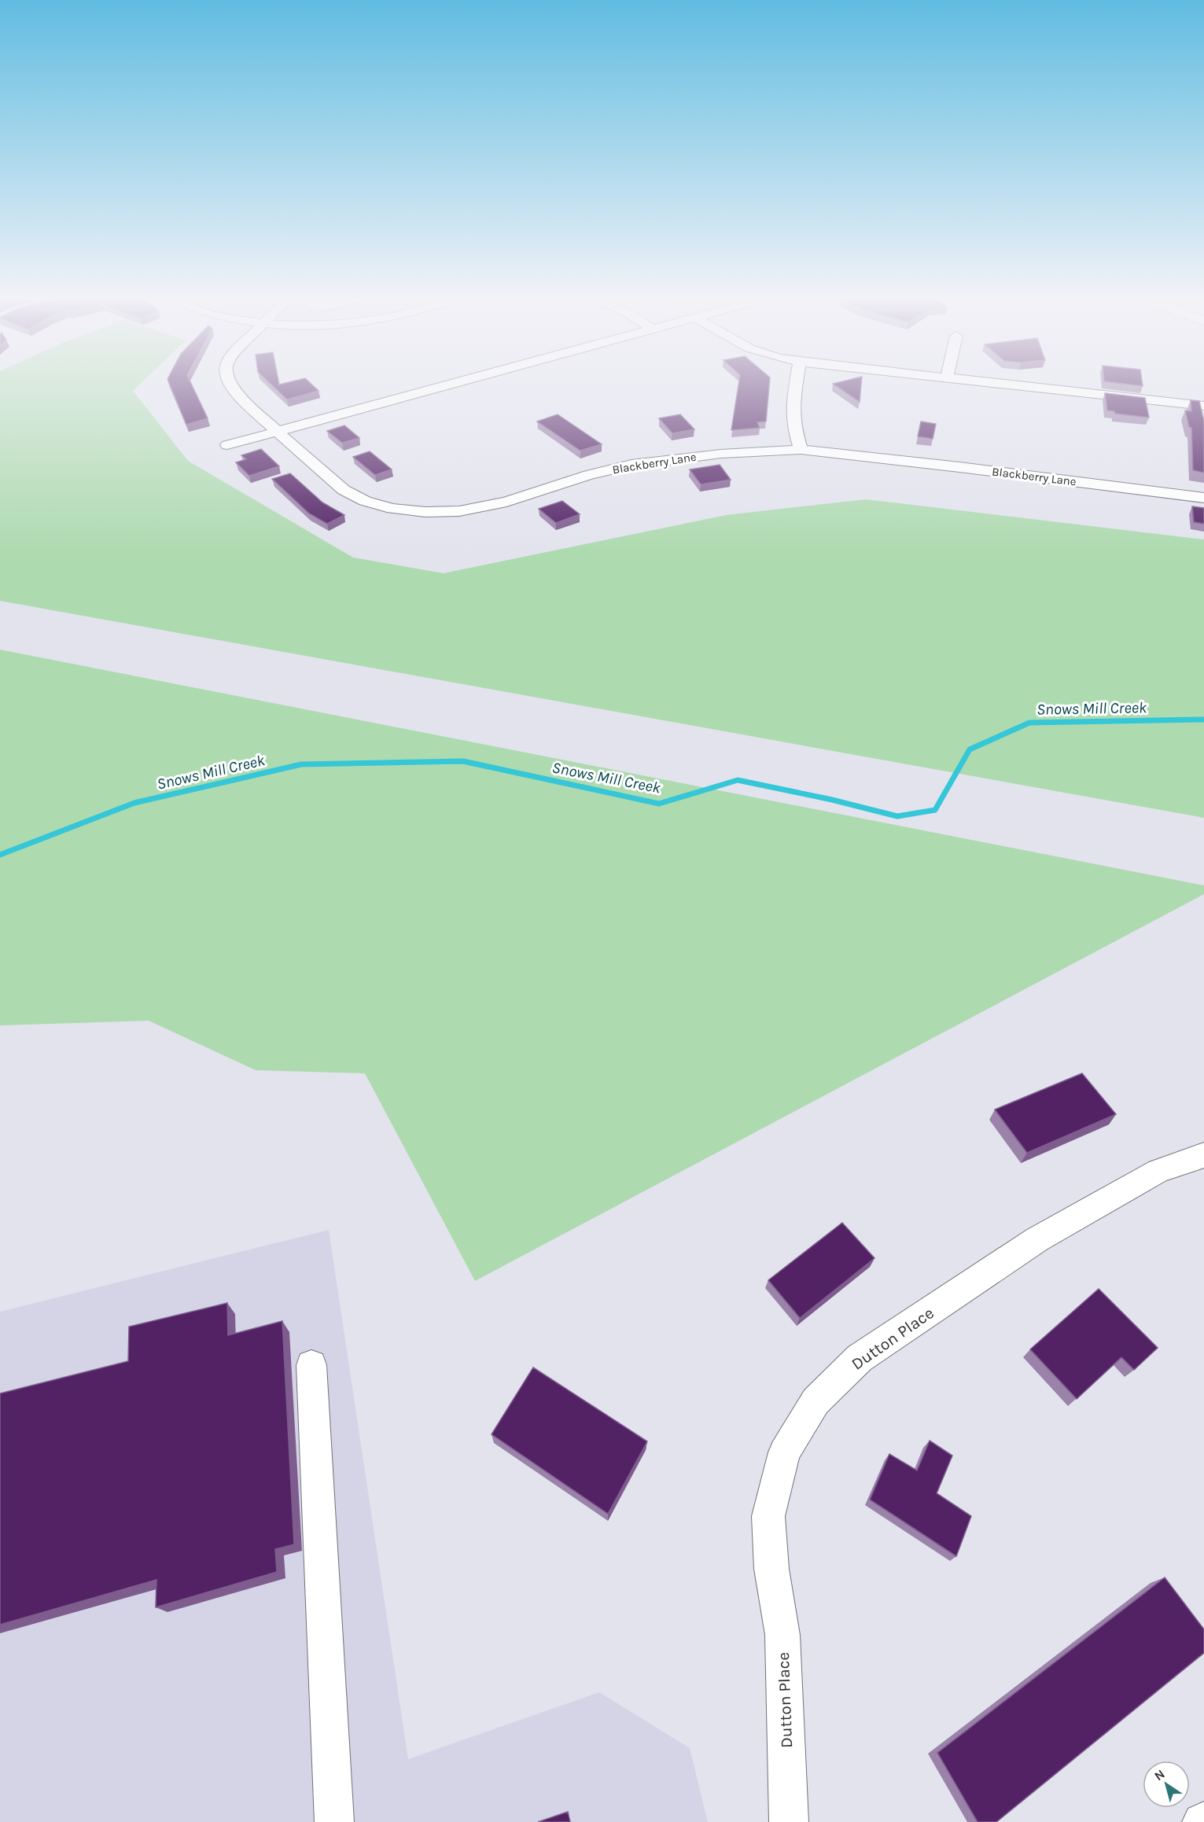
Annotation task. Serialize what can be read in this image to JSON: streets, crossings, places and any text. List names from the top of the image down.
{
  "streets": {
    "street": ["Blackberry Lane", "Dutton Place"]
  },
  "water": ["Snows Mill Creek"],
  "north": "top left"
}
